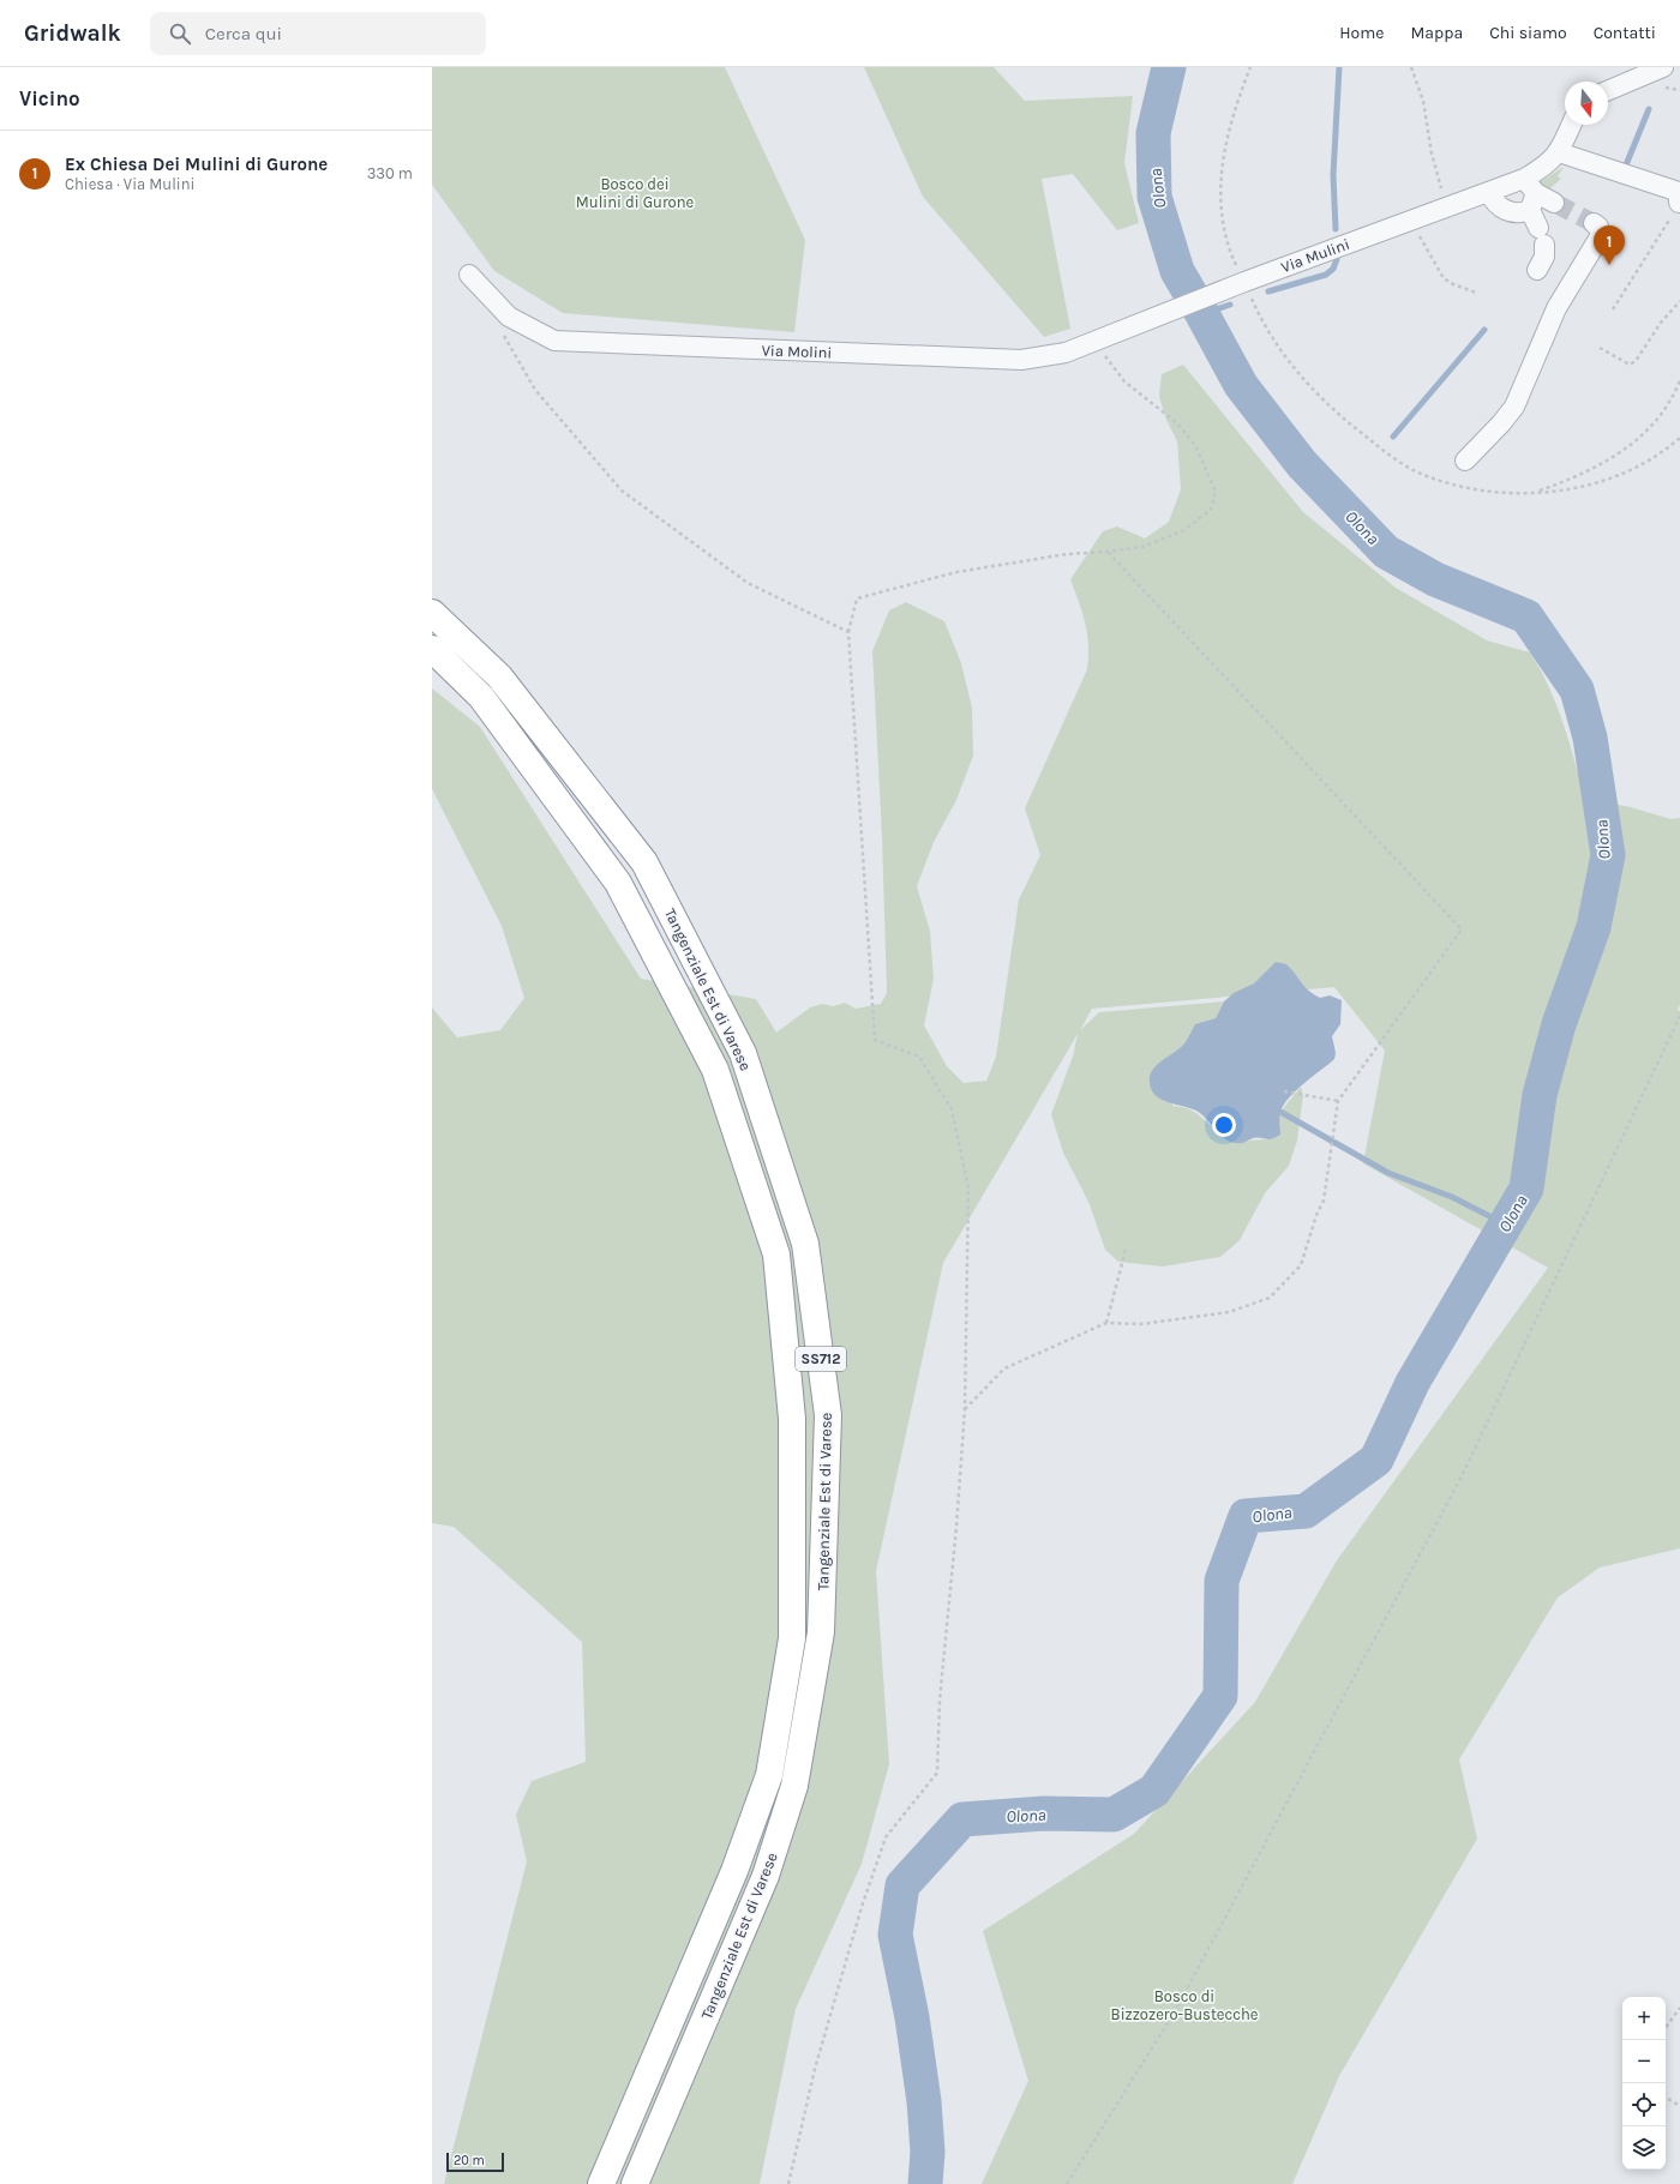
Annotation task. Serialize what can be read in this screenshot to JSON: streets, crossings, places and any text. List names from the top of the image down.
{
  "streets": {
    "highway": ["Tangenziale Est di Varese", "SS712"],
    "street": ["Via Mulini", "Via Molini"]
  },
  "crossings": [
    ["Via Mulini", "Via Molini"]
  ],
  "water": ["Olona"],
  "parks": ["Bosco dei Mulini di Gurone", "Bosco di Bizzozero-Bustecche"],
  "scale_bar": "20 m",
  "north": "bottom",
  "page": {
    "header": "Gridwalk",
    "search": "Cerca qui",
    "nav": [
      "Home",
      "Mappa",
      "Chi siamo",
      "Contatti"
    ],
    "heading": "Vicino",
    "list": [
      {
        "mark": "1",
        "name": "Ex Chiesa Dei Mulini di Gurone",
        "note": "Chiesa · Via Mulini",
        "value": "330 m"
      }
    ],
    "pins": "1",
    "map_buttons": ["+", "−"],
    "scale": "20 m"
  }
}
